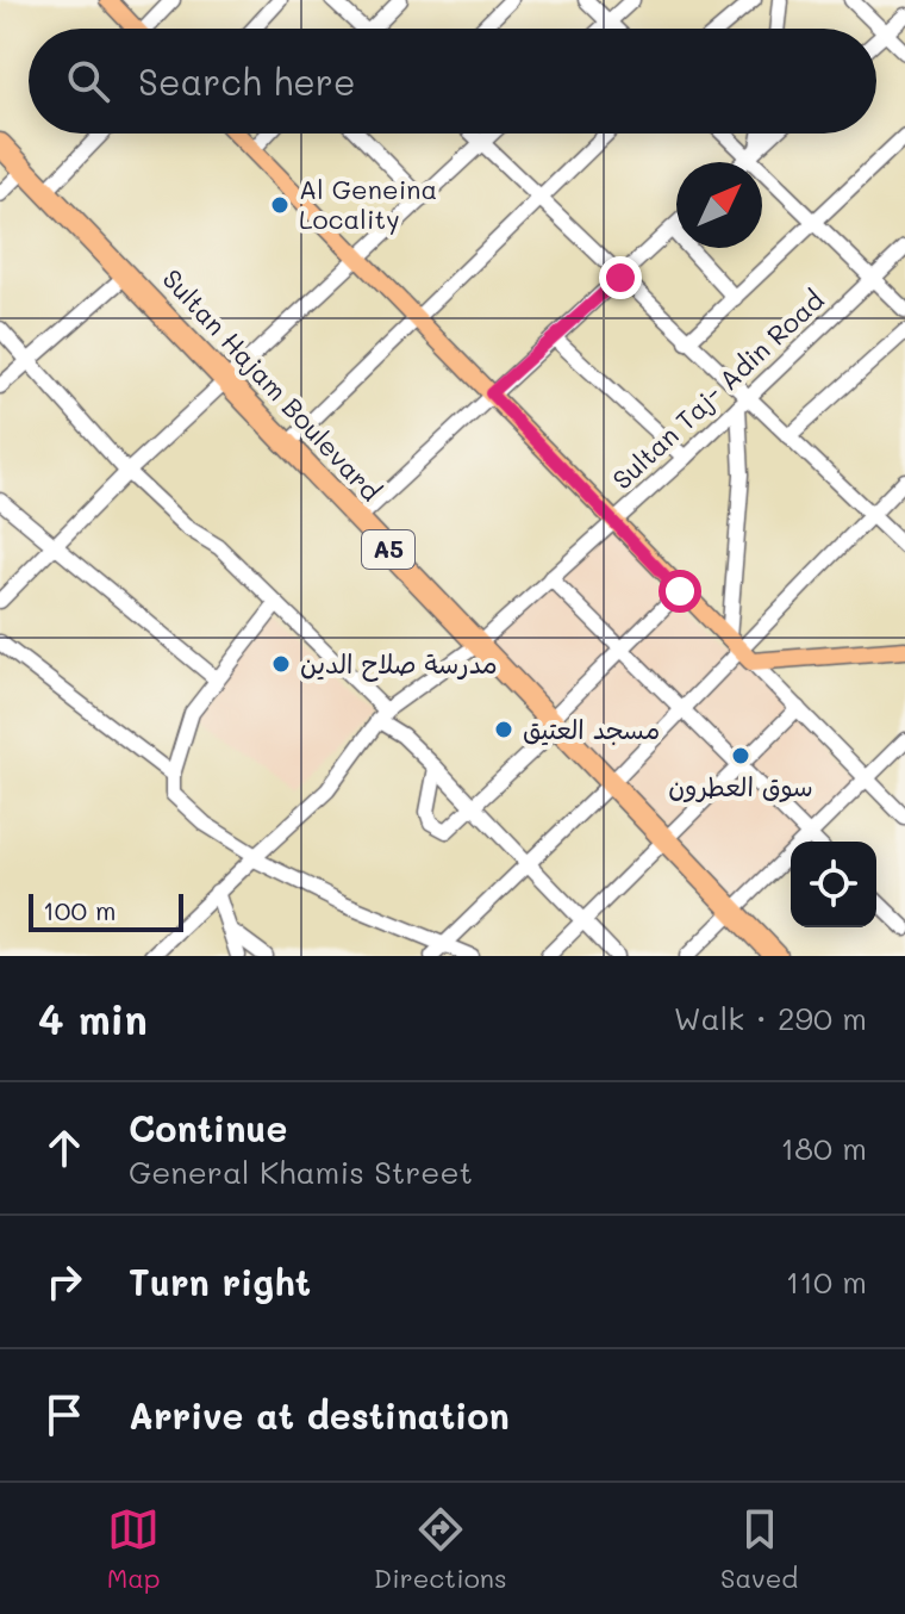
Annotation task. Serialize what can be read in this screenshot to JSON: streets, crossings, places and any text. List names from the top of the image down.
{
  "streets": {
    "highway": ["Sultan Hajam Boulevard", "A5"],
    "street": ["Sultan Taj- Adin Road"]
  },
  "crossings": [
    ["Sultan Hajam Boulevard", "Sultan Taj- Adin Road"]
  ],
  "places": [
    "Al Geneina Locality",
    "مدرسة صلاح الدين",
    "مسجد العتيق",
    "سوق العطرون"
  ],
  "scale_bar": "100 m",
  "north": "top right",
  "page": {
    "search": "Search here",
    "scale": "100 m",
    "heading": ["4 min", "Walk · 290 m"],
    "list": [
      ["Continue", "General Khamis Street", "180 m"],
      ["Turn right", "110 m"],
      "Arrive at destination"
    ],
    "nav": ["Map", "Directions", "Saved"]
  }
}
